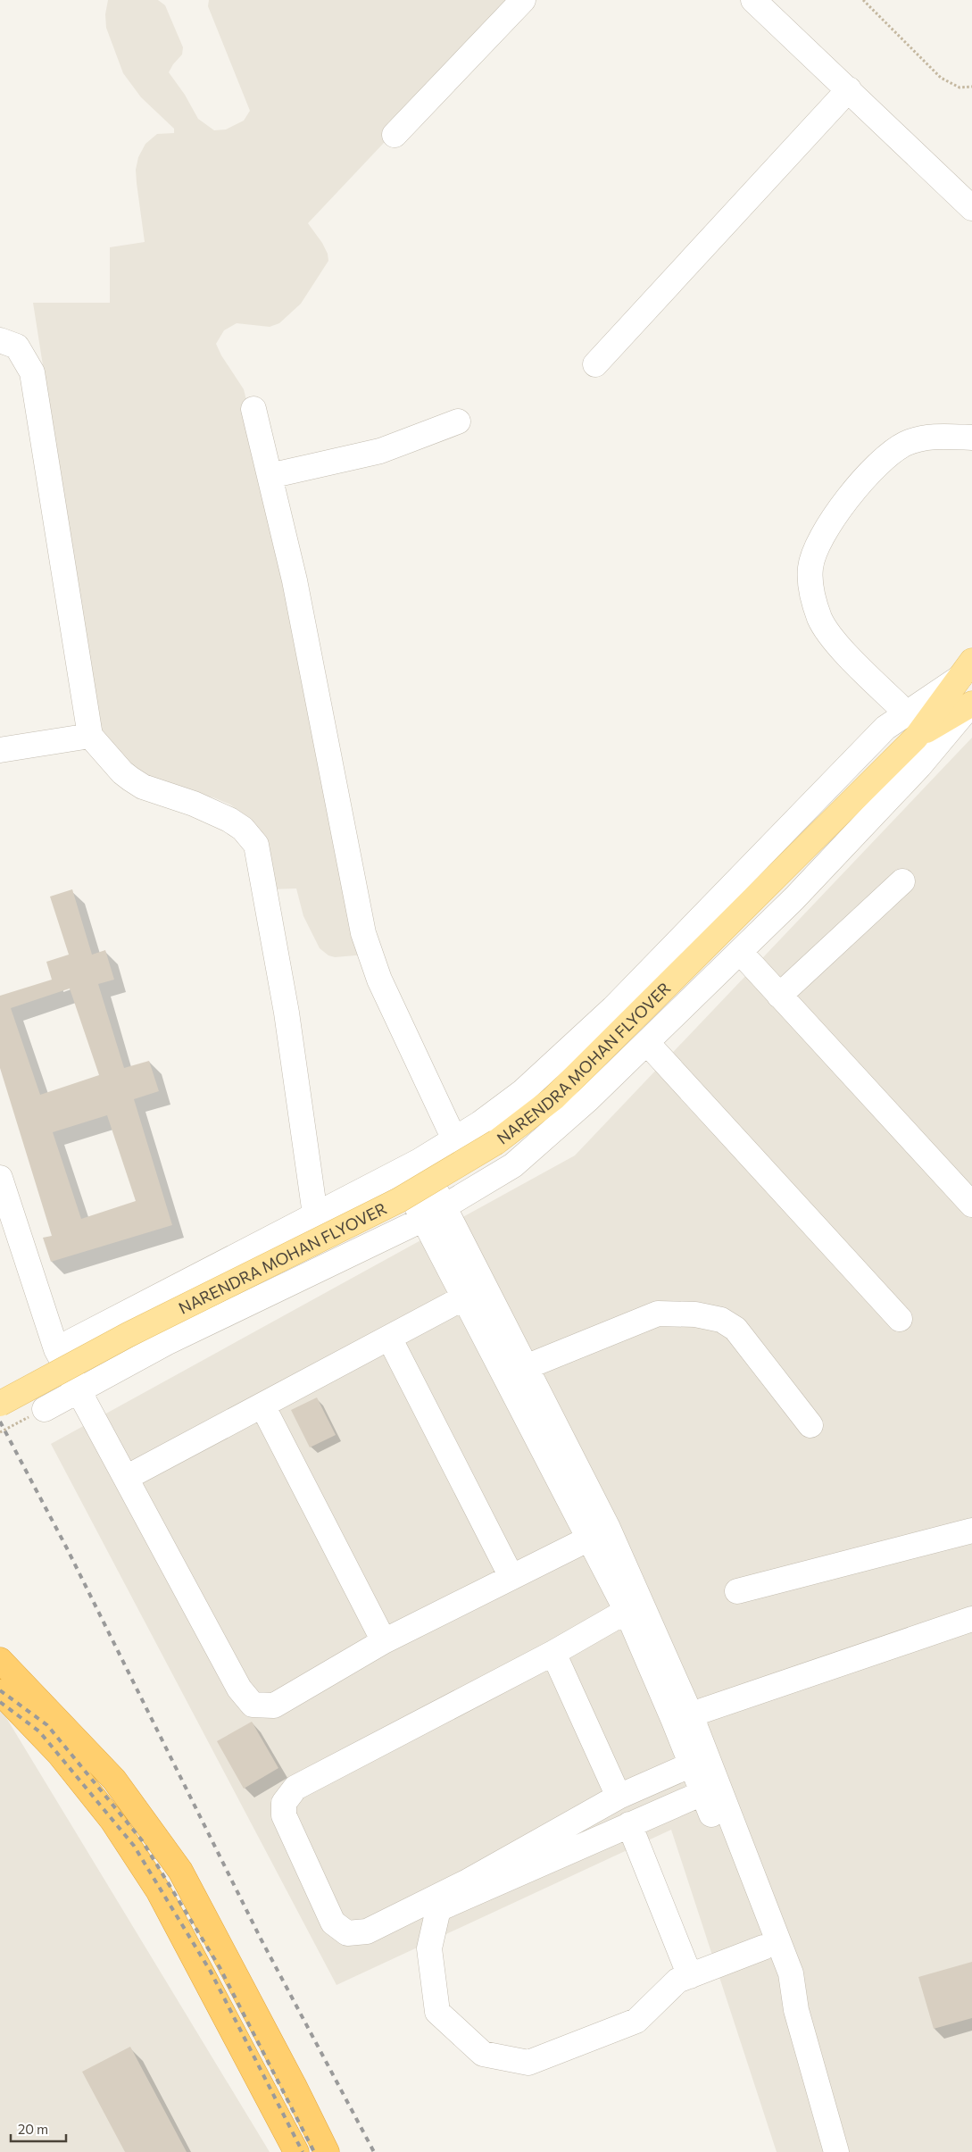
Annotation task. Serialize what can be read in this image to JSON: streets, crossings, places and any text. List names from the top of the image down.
{
  "streets": {
    "main road": ["NARENDRA MOHAN FLYOVER"]
  },
  "scale_bar": "20 m"
}
